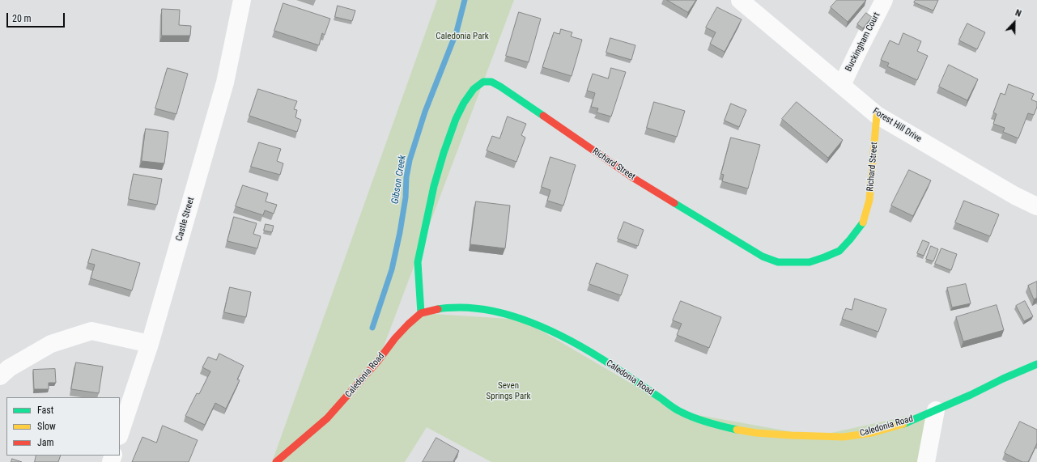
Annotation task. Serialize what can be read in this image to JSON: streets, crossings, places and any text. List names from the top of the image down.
{
  "streets": {
    "street": [
      "Buckingham Court",
      "Forest Hill Drive",
      "Richard Street",
      "Castle Street",
      "Caledonia Road"
    ]
  },
  "crossings": [
    ["Buckingham Court", "Forest Hill Drive"],
    ["Forest Hill Drive", "Richard Street"],
    ["Richard Street", "Caledonia Road"]
  ],
  "water": ["Gibson Creek"],
  "parks": ["Caledonia Park", "Seven Springs Park"],
  "legend": ["Fast", "Slow", "Jam"],
  "scale_bar": "20 m",
  "north": "top"
}
